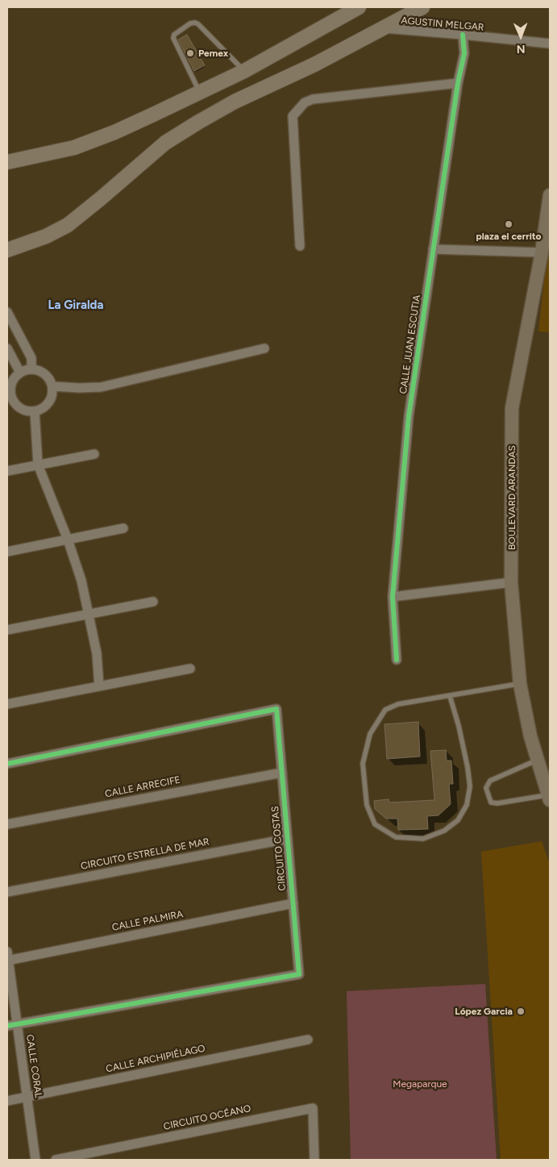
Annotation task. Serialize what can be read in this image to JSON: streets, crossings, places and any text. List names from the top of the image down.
{
  "streets": {
    "main road": ["BOULEVARD ARANDAS"],
    "street": [
      "AGUSTIN MELGAR",
      "CALLE JUAN ESCUTIA",
      "CALLE ARRECIFE",
      "CIRCUITO COSTAS",
      "CIRCUITO ESTRELLA DE MAR",
      "CALLE PALMIRA",
      "CALLE ARCHIPIÉLAGO",
      "CALLE CORAL",
      "CIRCUITO OCÉANO"
    ]
  },
  "crossings": [
    ["AGUSTIN MELGAR", "CALLE JUAN ESCUTIA"],
    ["CALLE ARRECIFE", "CIRCUITO COSTAS"],
    ["CIRCUITO COSTAS", "CIRCUITO ESTRELLA DE MAR"],
    ["CIRCUITO COSTAS", "CALLE PALMIRA"],
    ["CIRCUITO COSTAS", "CALLE CORAL"],
    ["CALLE PALMIRA", "CALLE CORAL"],
    ["CALLE ARCHIPIÉLAGO", "CALLE CORAL"]
  ],
  "districts": ["La Giralda"],
  "parks": ["Megaparque"],
  "places": ["Pemex", "plaza el cerrito", "López Garcia"],
  "north": "bottom"
}
